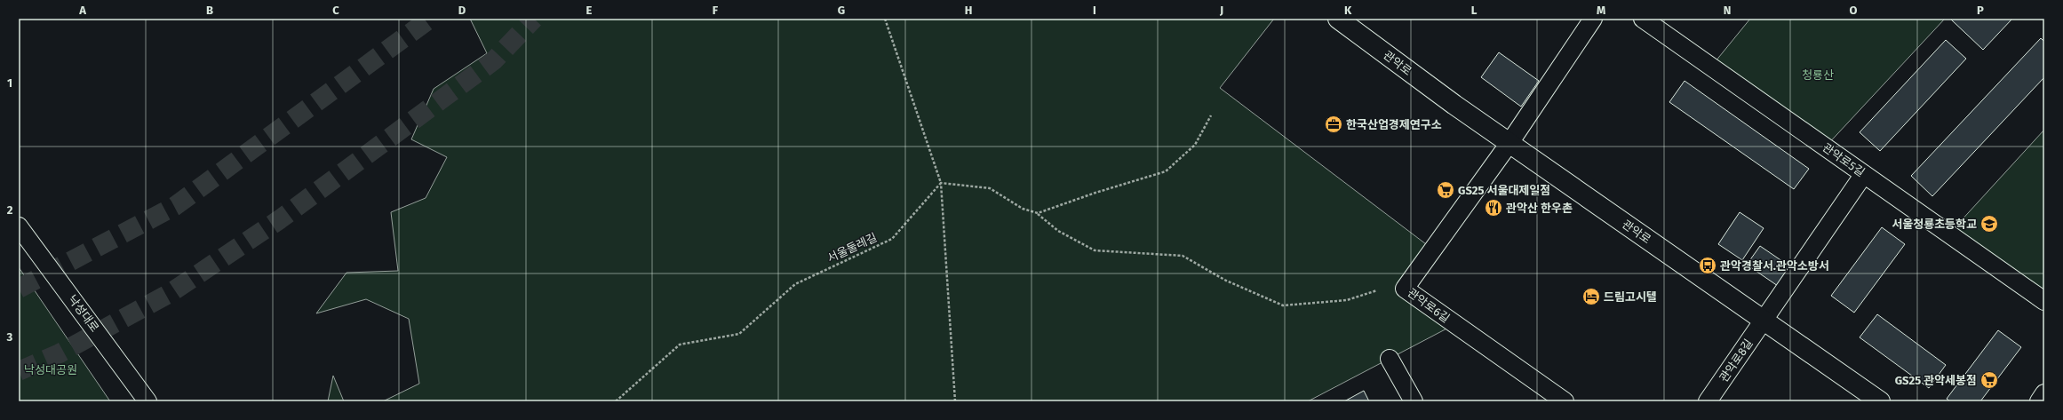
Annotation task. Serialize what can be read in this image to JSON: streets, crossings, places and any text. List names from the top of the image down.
{
  "streets": {
    "main road": ["관악로"],
    "street": [
      "관악로5길",
      "관악로6길",
      "낙성대로",
      "관악로8길"
    ],
    "path": ["서울둘레길"]
  },
  "crossings": [
    ["관악로", "관악로6길"],
    ["관악로", "관악로8길"]
  ],
  "parks": ["청룡산", "낙성대공원"],
  "places": {
    "office": ["한국산업경제연구소"],
    "supermarket": ["GS25 서울대제일점", "GS25 관악세봉점"],
    "restaurant": ["관악산 한우촌"],
    "school or university": ["서울청룡초등학교"],
    "bus stop": ["관악경찰서.관악소방서"],
    "hotel": ["드림고시텔"]
  },
  "grid": {
    "columns": [
      "A",
      "B",
      "C",
      "D",
      "E",
      "F",
      "G",
      "H",
      "I",
      "J",
      "K",
      "L",
      "M",
      "N",
      "O",
      "P"
    ],
    "rows": ["1", "2", "3"]
  }
}
